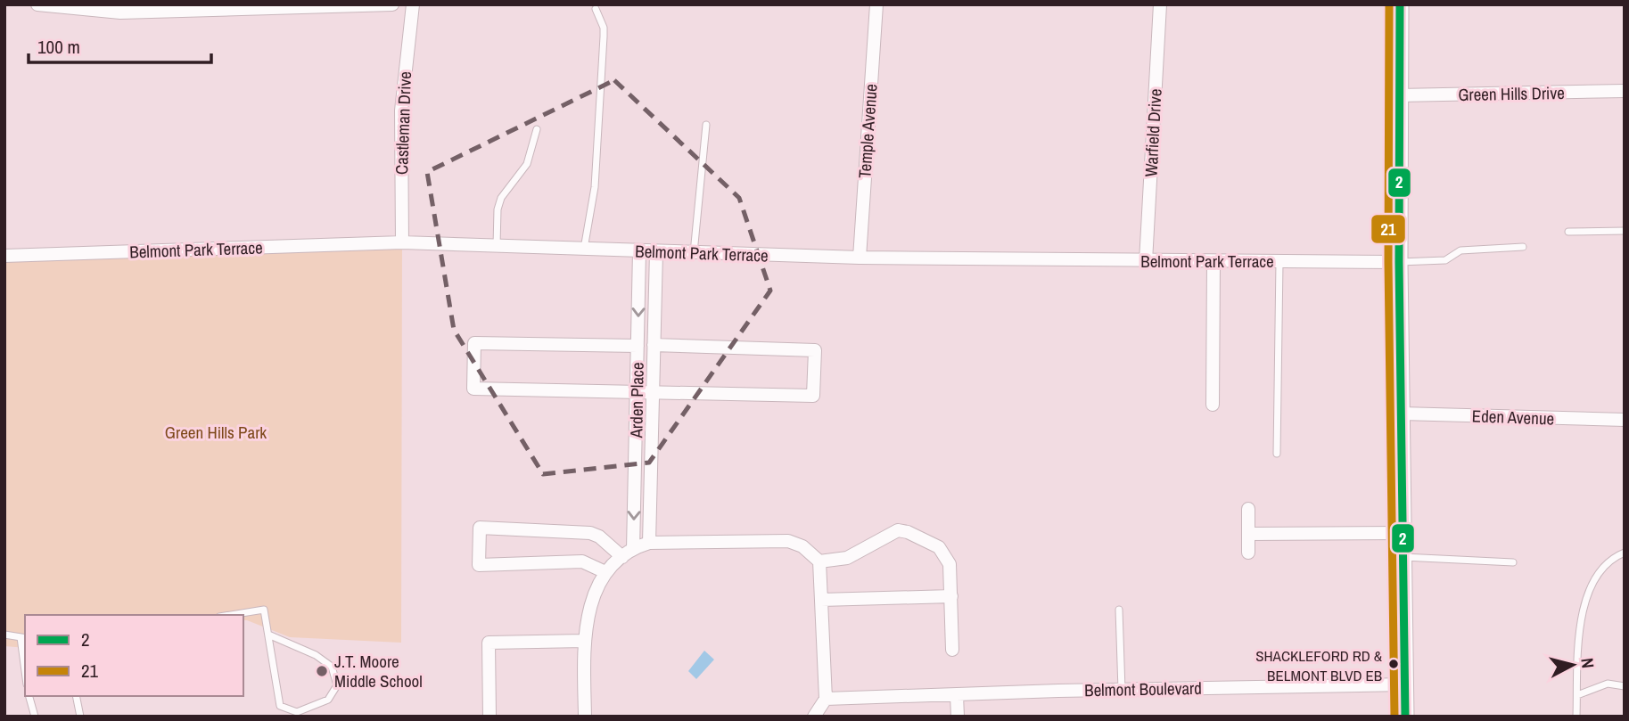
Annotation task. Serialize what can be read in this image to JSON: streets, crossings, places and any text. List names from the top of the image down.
{
  "streets": {
    "street": [
      "Green Hills Drive",
      "Castleman Drive",
      "Temple Avenue",
      "Warfield Drive",
      "Belmont Park Terrace",
      "Arden Place",
      "Eden Avenue",
      "Belmont Boulevard"
    ]
  },
  "crossings": [
    ["Castleman Drive", "Belmont Park Terrace"],
    ["Temple Avenue", "Belmont Park Terrace"],
    ["Warfield Drive", "Belmont Park Terrace"],
    ["Belmont Park Terrace", "Arden Place"]
  ],
  "parks": ["Green Hills Park"],
  "places": ["SHACKLEFORD RD & BELMONT BLVD EB", "J.T. Moore Middle School"],
  "lines": ["transit line 2", "transit line 21"],
  "legend": ["2", "21"],
  "scale_bar": "100 m",
  "north": "right"
}
